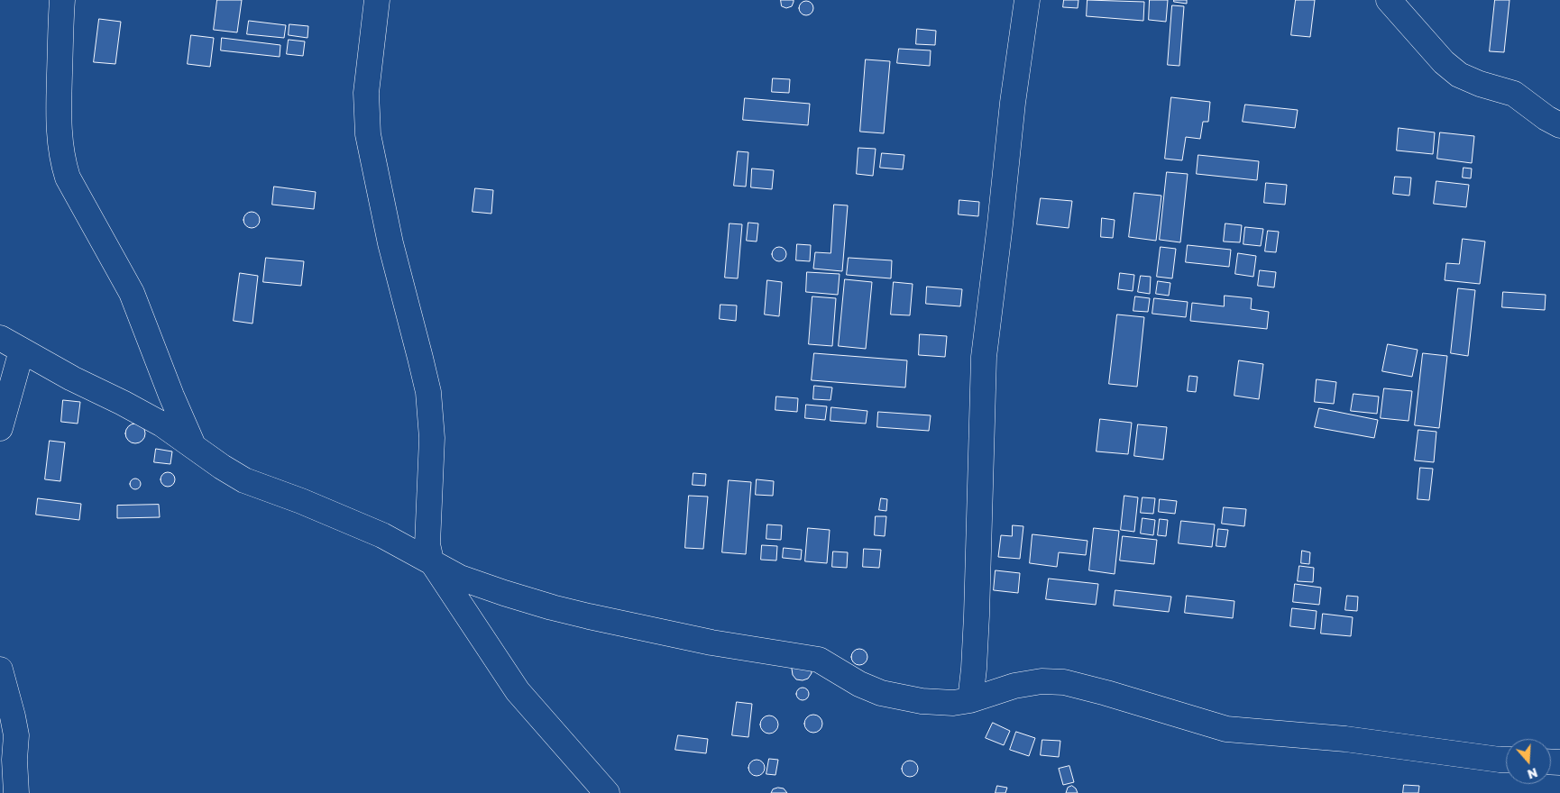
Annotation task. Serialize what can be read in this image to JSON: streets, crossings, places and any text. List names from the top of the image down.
{
  "north": "bottom"
}
